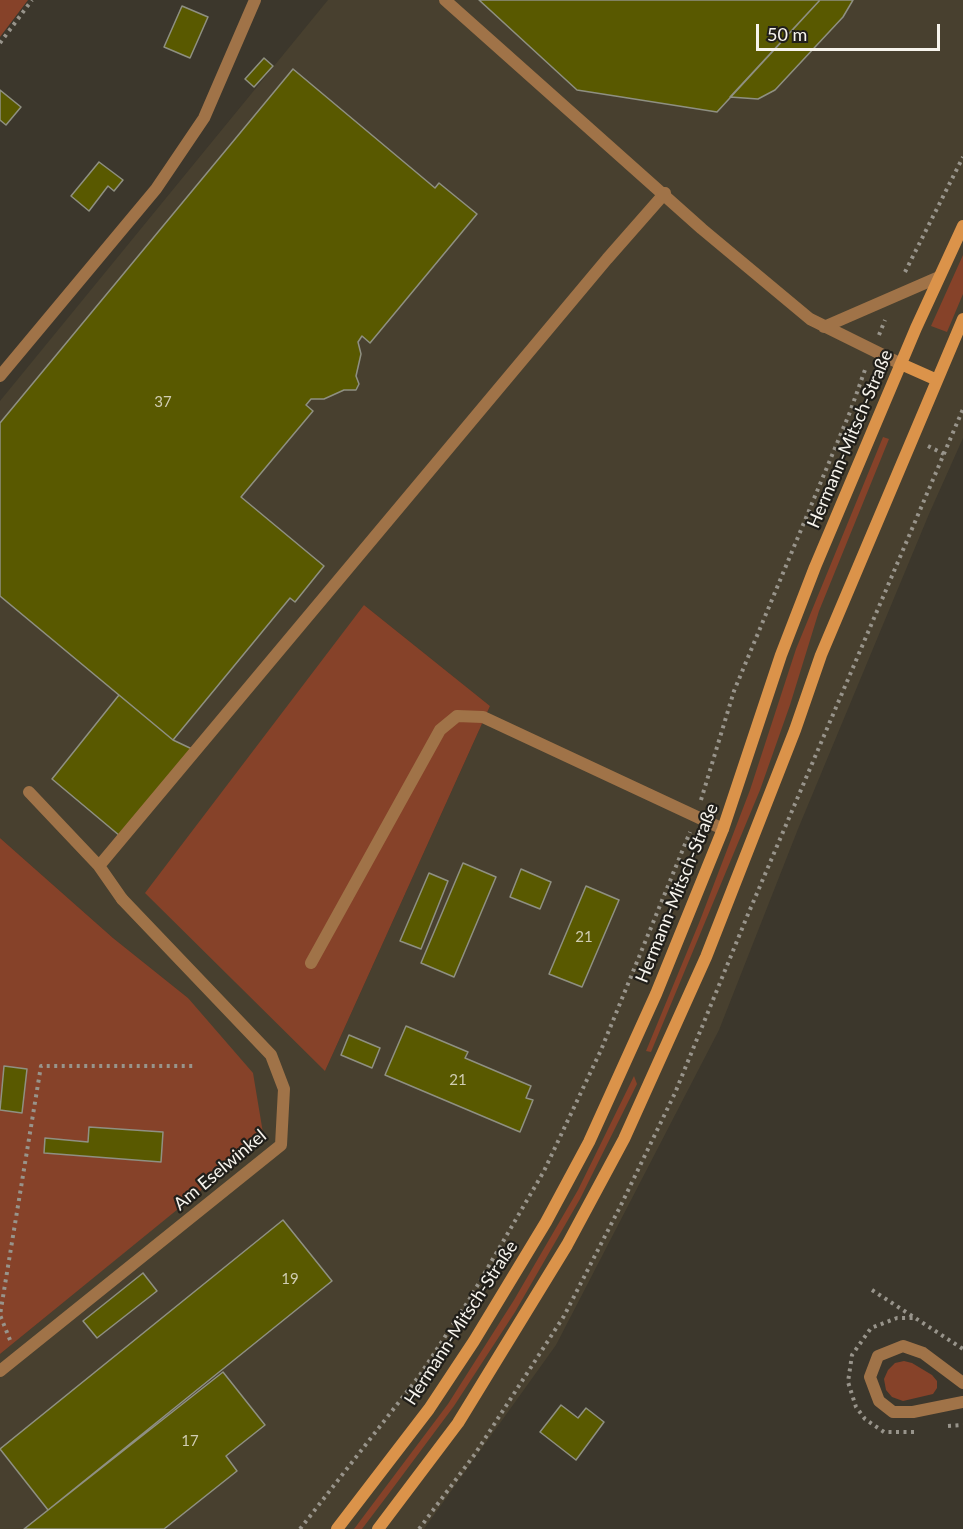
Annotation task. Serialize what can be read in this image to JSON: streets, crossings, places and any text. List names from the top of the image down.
{
  "streets": {
    "main road": ["Hermann-Mitsch-Straße"],
    "street": ["Am Eselwinkel"]
  },
  "house_numbers": [
    "37",
    "21",
    "21",
    "19",
    "17"
  ],
  "scale_bar": "50 m"
}
